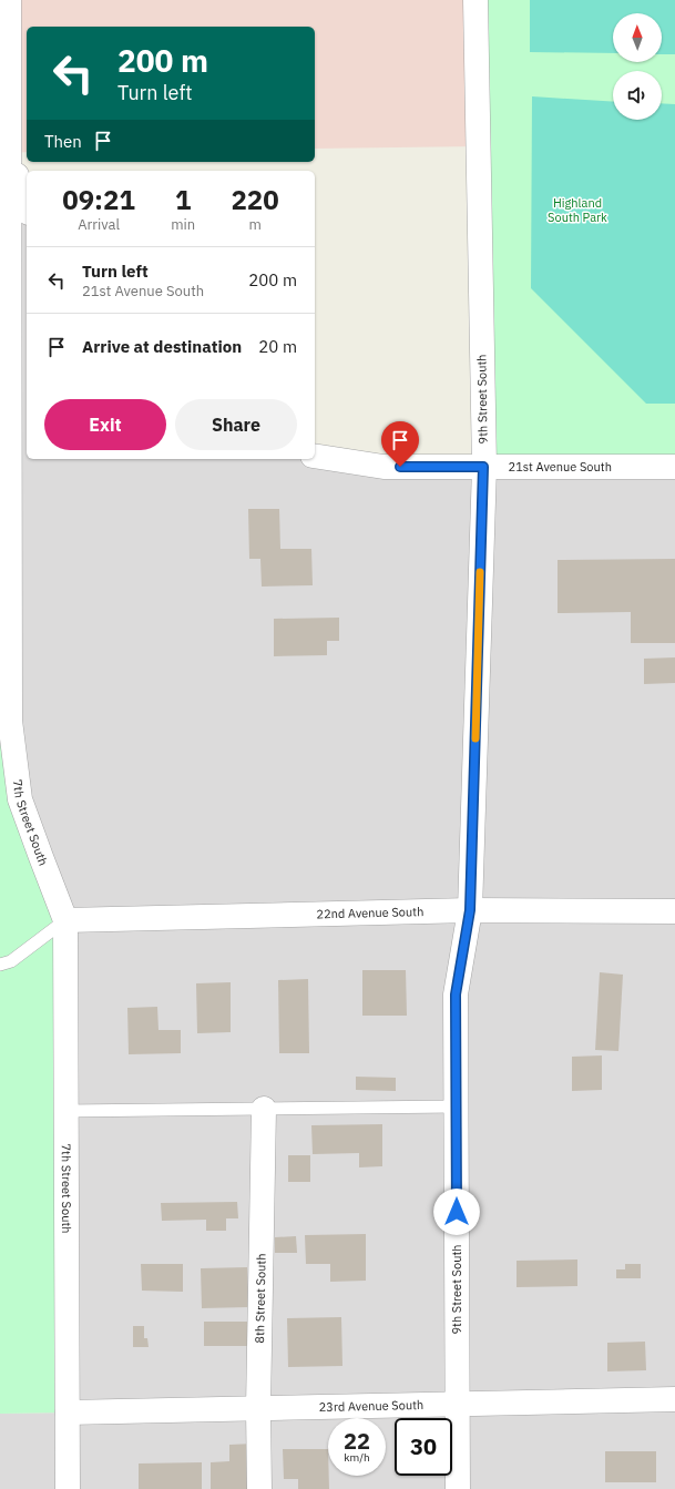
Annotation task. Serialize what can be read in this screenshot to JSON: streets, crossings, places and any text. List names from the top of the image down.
{
  "streets": {
    "street": [
      "9th Street South",
      "21st Avenue South",
      "7th Street South",
      "22nd Avenue South",
      "8th Street South",
      "23rd Avenue South"
    ]
  },
  "crossings": [
    ["9th Street South", "21st Avenue South"],
    ["9th Street South", "22nd Avenue South"],
    ["9th Street South", "23rd Avenue South"],
    ["7th Street South", "22nd Avenue South"],
    ["7th Street South", "23rd Avenue South"],
    ["8th Street South", "23rd Avenue South"]
  ],
  "parks": ["Highland South Park"],
  "north": "top",
  "page": {
    "turn": ["200 m", "Turn left"],
    "then": "Then",
    "eta": [
      "09:21",
      "Arrival",
      "1",
      "min",
      "220",
      "m"
    ],
    "list": [
      {
        "name": "Turn left",
        "note": "21st Avenue South",
        "value": "200 m"
      },
      {
        "name": "Arrive at destination",
        "value": "20 m"
      }
    ],
    "buttons": ["Exit", "Share"],
    "speed": "22 km/h",
    "limit": "30"
  }
}
